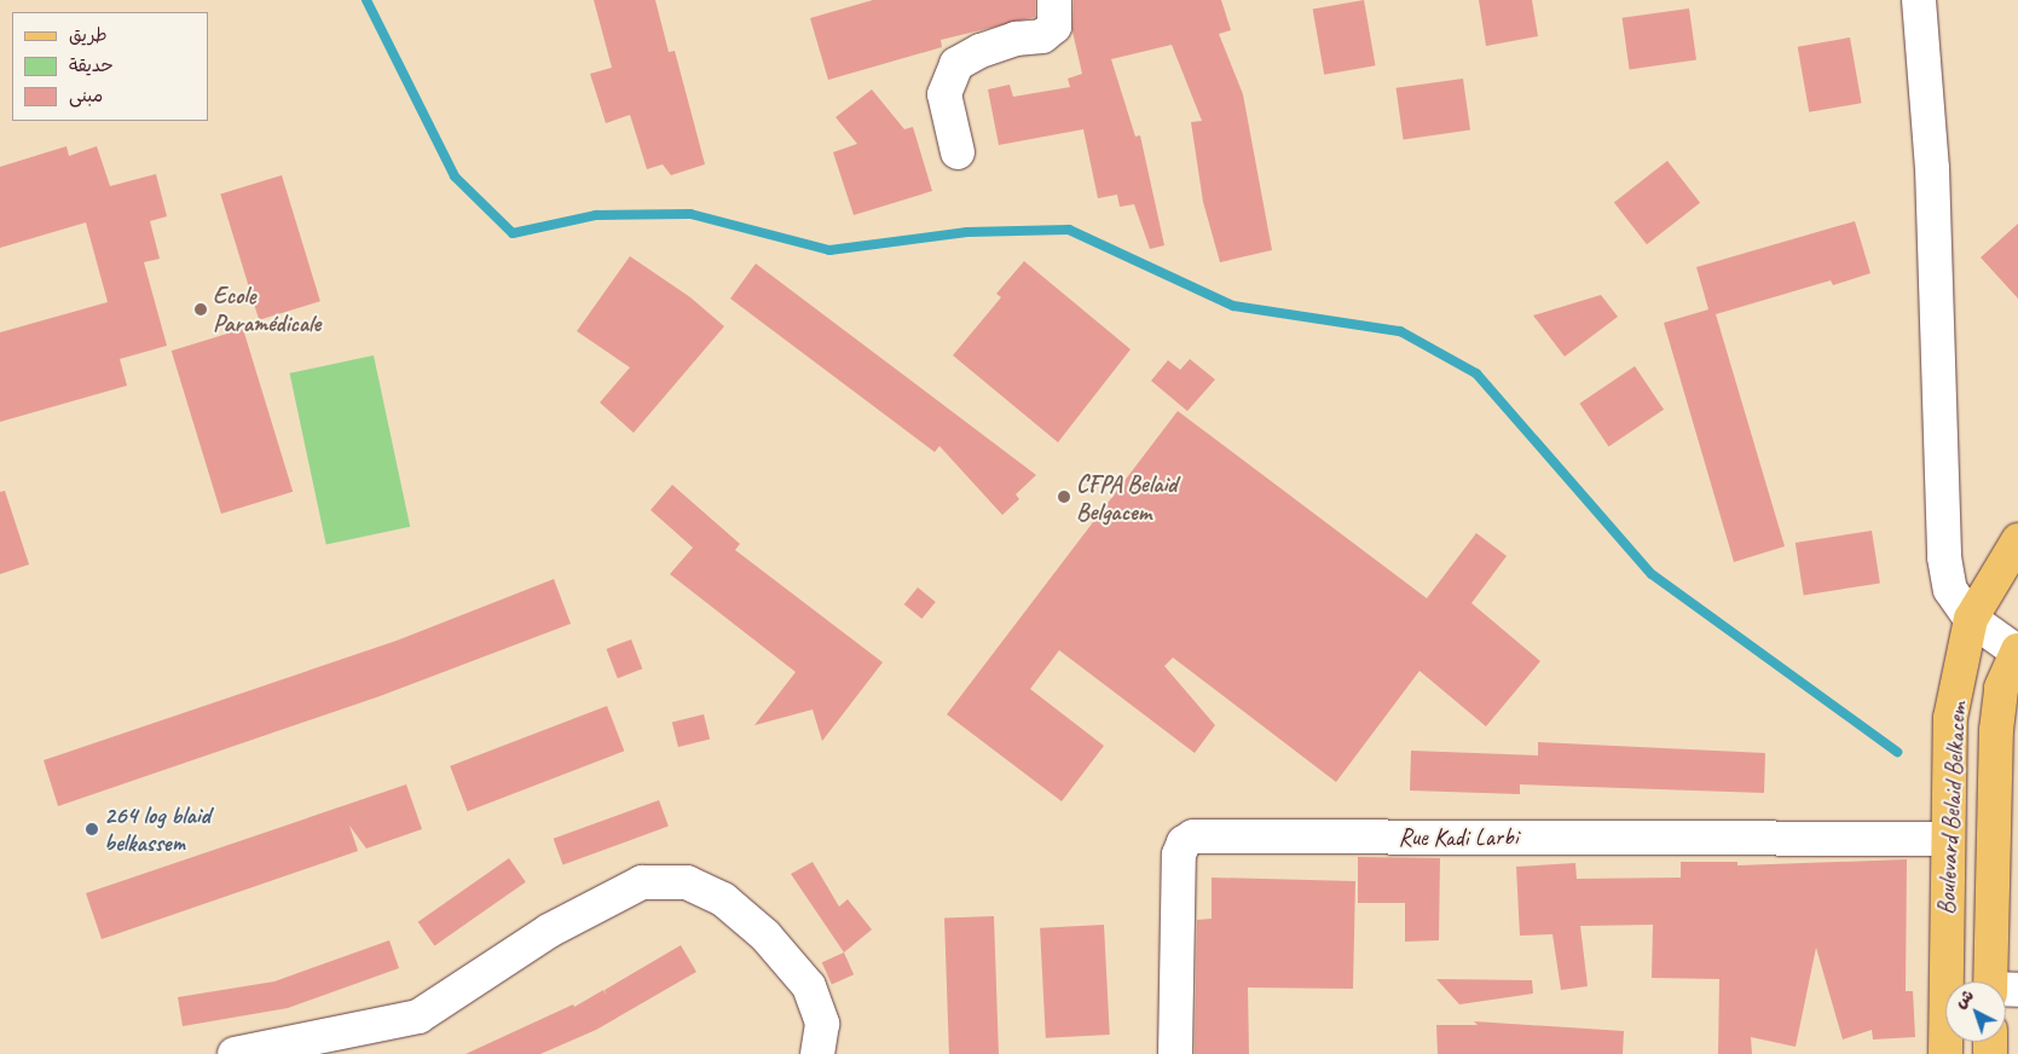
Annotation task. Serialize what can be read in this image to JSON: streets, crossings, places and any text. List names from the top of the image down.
{
  "streets": {
    "main road": ["Boulevard Belaid Belkacem"],
    "street": ["Rue Kadi Larbi"]
  },
  "crossings": [
    ["Boulevard Belaid Belkacem", "Rue Kadi Larbi"]
  ],
  "places": ["Ecole Paramédicale", "CFPA Belaid Belgacem", "264 log blaid belkassem"],
  "legend": ["طريق", "حديقة", "مبنى"],
  "north": "top left"
}
